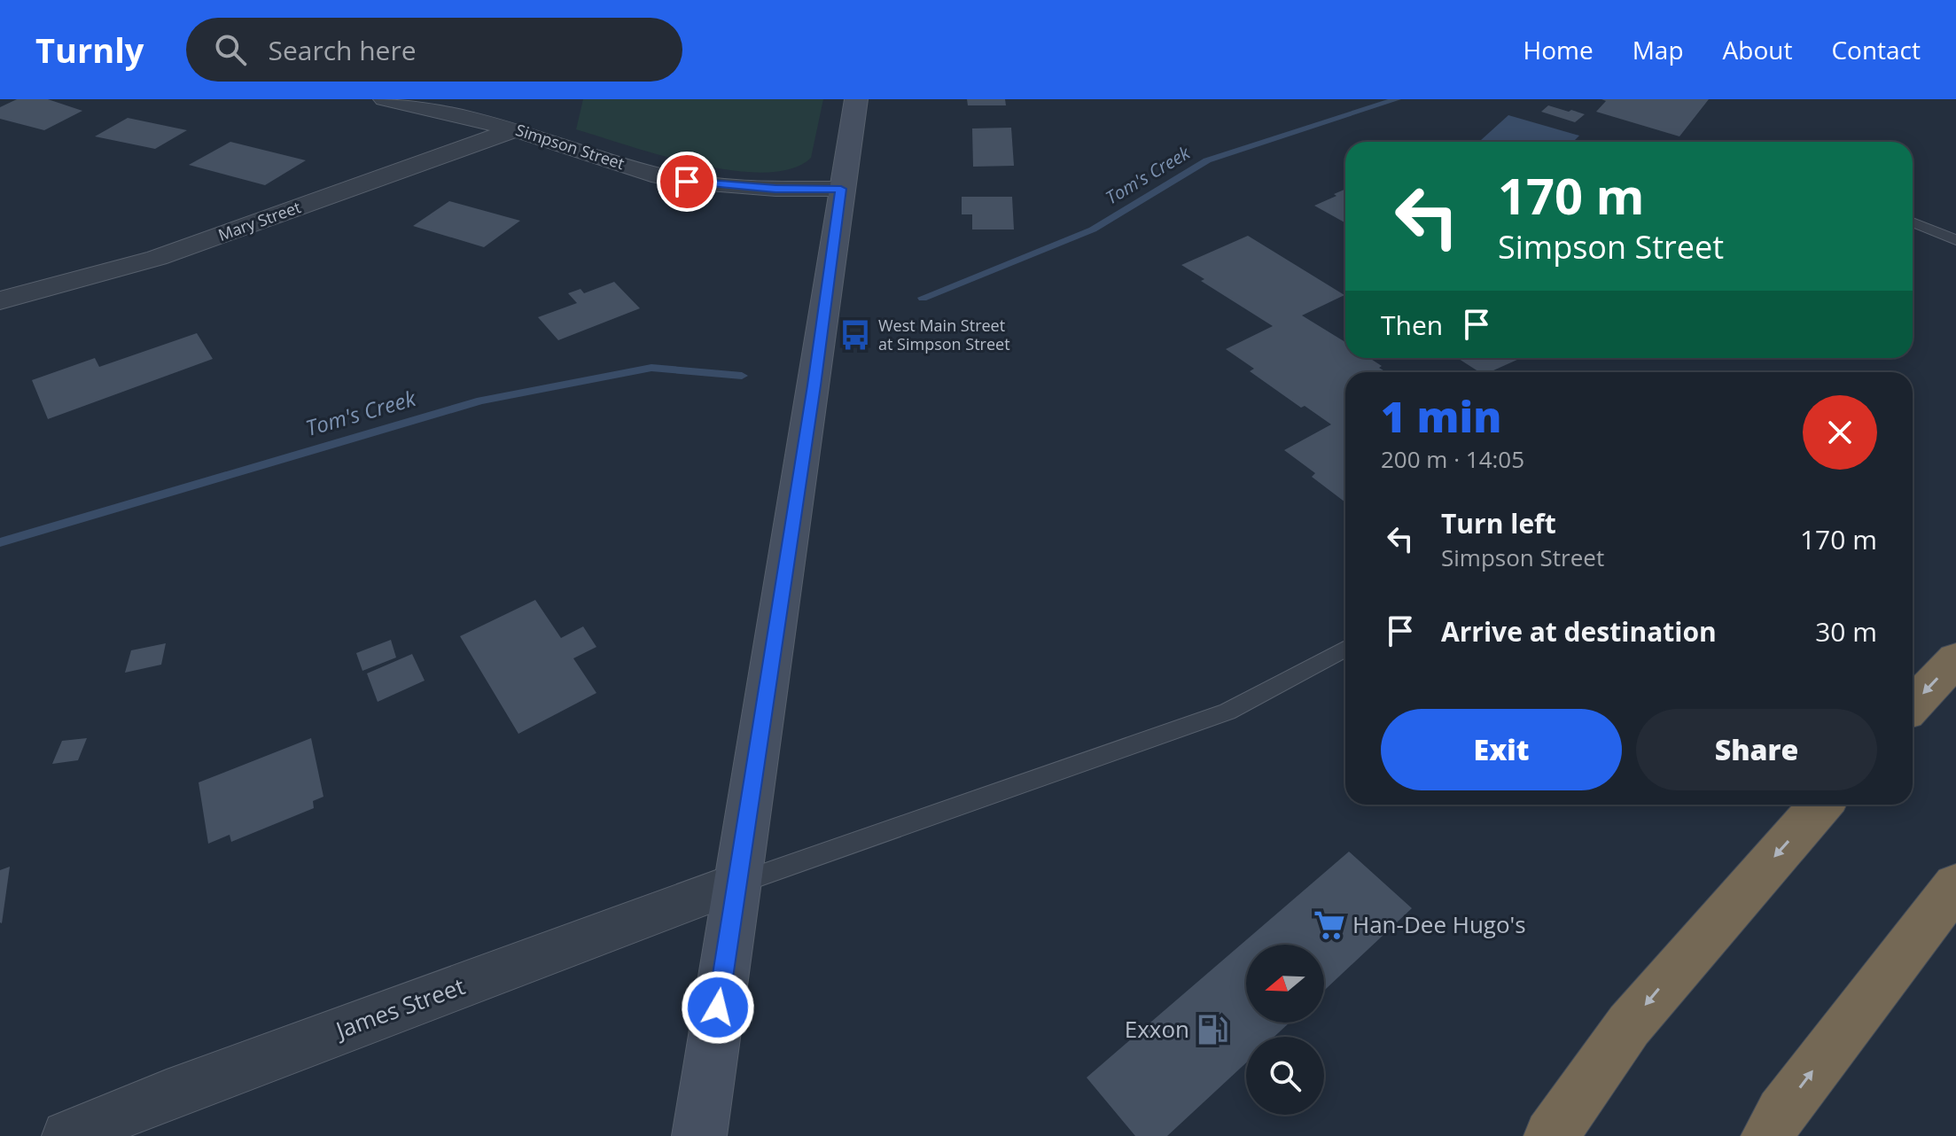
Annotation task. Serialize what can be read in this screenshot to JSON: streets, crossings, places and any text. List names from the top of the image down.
{
  "streets": {
    "street": ["Simpson Street", "Mary Street", "James Street"]
  },
  "crossings": [
    ["Simpson Street", "Mary Street"]
  ],
  "water": ["Tom's Creek"],
  "places": {
    "bus stop": ["West Main Street at Simpson Street"],
    "supermarket": ["Han-Dee Hugo's"],
    "fuel station": ["Exxon"]
  },
  "north": "left",
  "page": {
    "header": "Turnly",
    "search": "Search here",
    "nav": [
      "Home",
      "Map",
      "About",
      "Contact"
    ],
    "turn": ["170 m", "Simpson Street"],
    "then": "Then",
    "heading": ["1 min", "200 m · 14:05"],
    "list": [
      {
        "name": "Turn left",
        "note": "Simpson Street",
        "value": "170 m"
      },
      {
        "name": "Arrive at destination",
        "value": "30 m"
      }
    ],
    "buttons": ["Exit", "Share"]
  }
}
